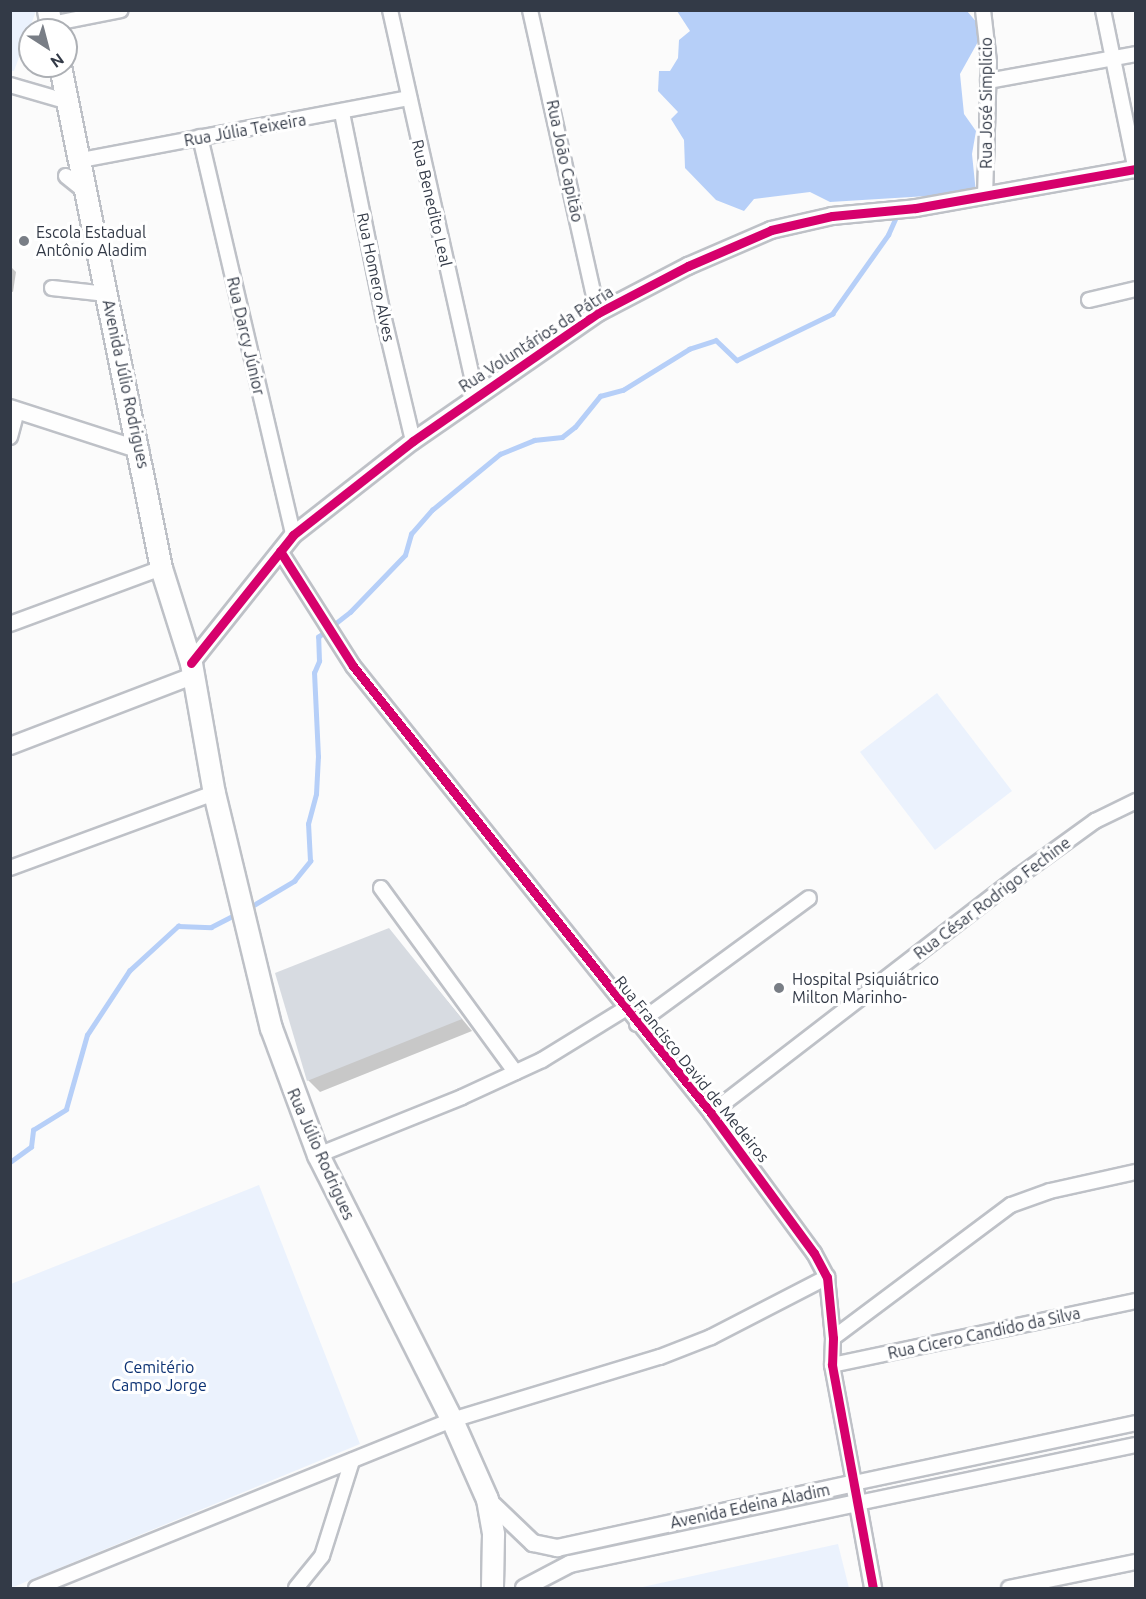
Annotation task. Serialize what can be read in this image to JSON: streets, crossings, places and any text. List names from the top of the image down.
{
  "streets": {
    "main road": ["Avenida Júlio Rodrigues", "Rua Júlio Rodrigues"],
    "street": [
      "Rua José Simplicio",
      "Rua Júlia Teixeira",
      "Rua João Capitão",
      "Rua Benedito Leal",
      "Rua Homero Alves",
      "Rua Darcy Júnior",
      "Rua Voluntários da Pátria",
      "Rua César Rodrigo Fechine",
      "Rua Francisco David de Medeiros",
      "Rua Cicero Candido da Silva",
      "Avenida Edeina Aladim"
    ]
  },
  "crossings": [
    ["Rua José Simplicio", "Rua Voluntários da Pátria"],
    ["Rua Júlia Teixeira", "Rua Benedito Leal"],
    ["Rua Júlia Teixeira", "Rua Homero Alves"],
    ["Rua Júlia Teixeira", "Rua Darcy Júnior"],
    ["Rua Júlia Teixeira", "Avenida Júlio Rodrigues"],
    ["Rua João Capitão", "Rua Voluntários da Pátria"],
    ["Rua Benedito Leal", "Rua Voluntários da Pátria"],
    ["Rua Homero Alves", "Rua Voluntários da Pátria"],
    ["Rua Darcy Júnior", "Rua Voluntários da Pátria"],
    ["Rua Voluntários da Pátria", "Avenida Júlio Rodrigues"],
    ["Rua Voluntários da Pátria", "Rua Francisco David de Medeiros"],
    ["Rua Voluntários da Pátria", "Rua Júlio Rodrigues"],
    ["Avenida Júlio Rodrigues", "Rua Júlio Rodrigues"],
    ["Rua César Rodrigo Fechine", "Rua Francisco David de Medeiros"],
    ["Rua Francisco David de Medeiros", "Rua Cicero Candido da Silva"],
    ["Rua Francisco David de Medeiros", "Avenida Edeina Aladim"],
    ["Rua Júlio Rodrigues", "Avenida Edeina Aladim"]
  ],
  "parks": ["Cemitério Campo Jorge"],
  "places": ["Escola Estadual Antônio Aladim", "Hospital Psiquiátrico Milton Marinho-"],
  "north": "bottom right"
}
